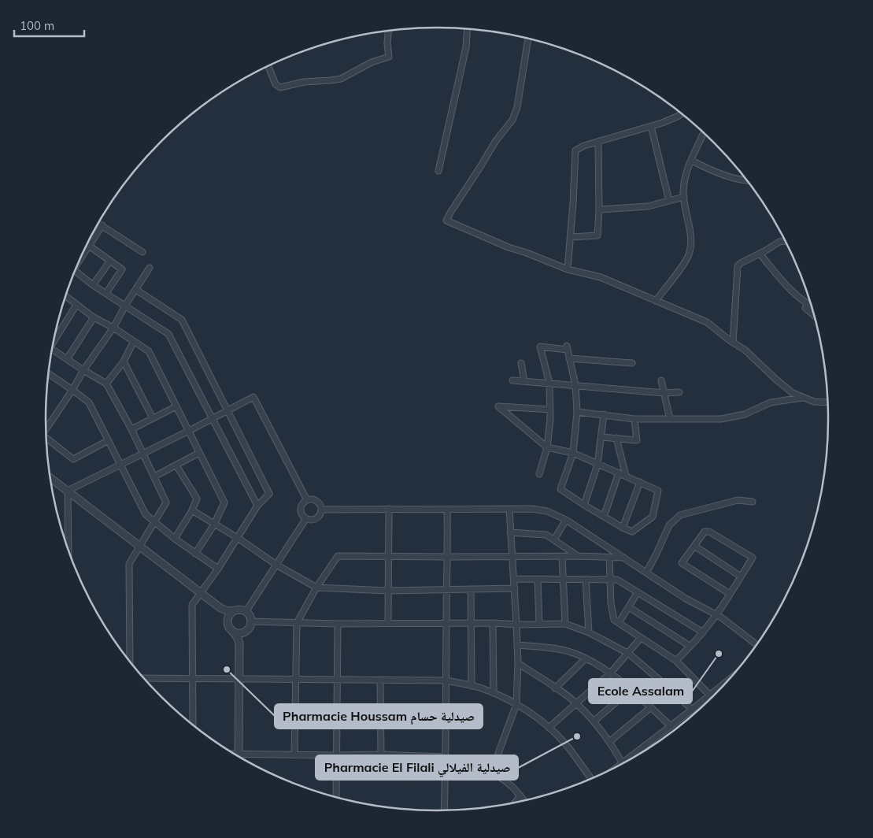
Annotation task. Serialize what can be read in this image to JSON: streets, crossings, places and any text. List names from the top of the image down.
{
  "places": ["Ecole Assalam", "Pharmacie Houssam صيدلية حسام", "Pharmacie El Filali صيدلية الفيلالي"],
  "scale_bar": "100 m"
}
